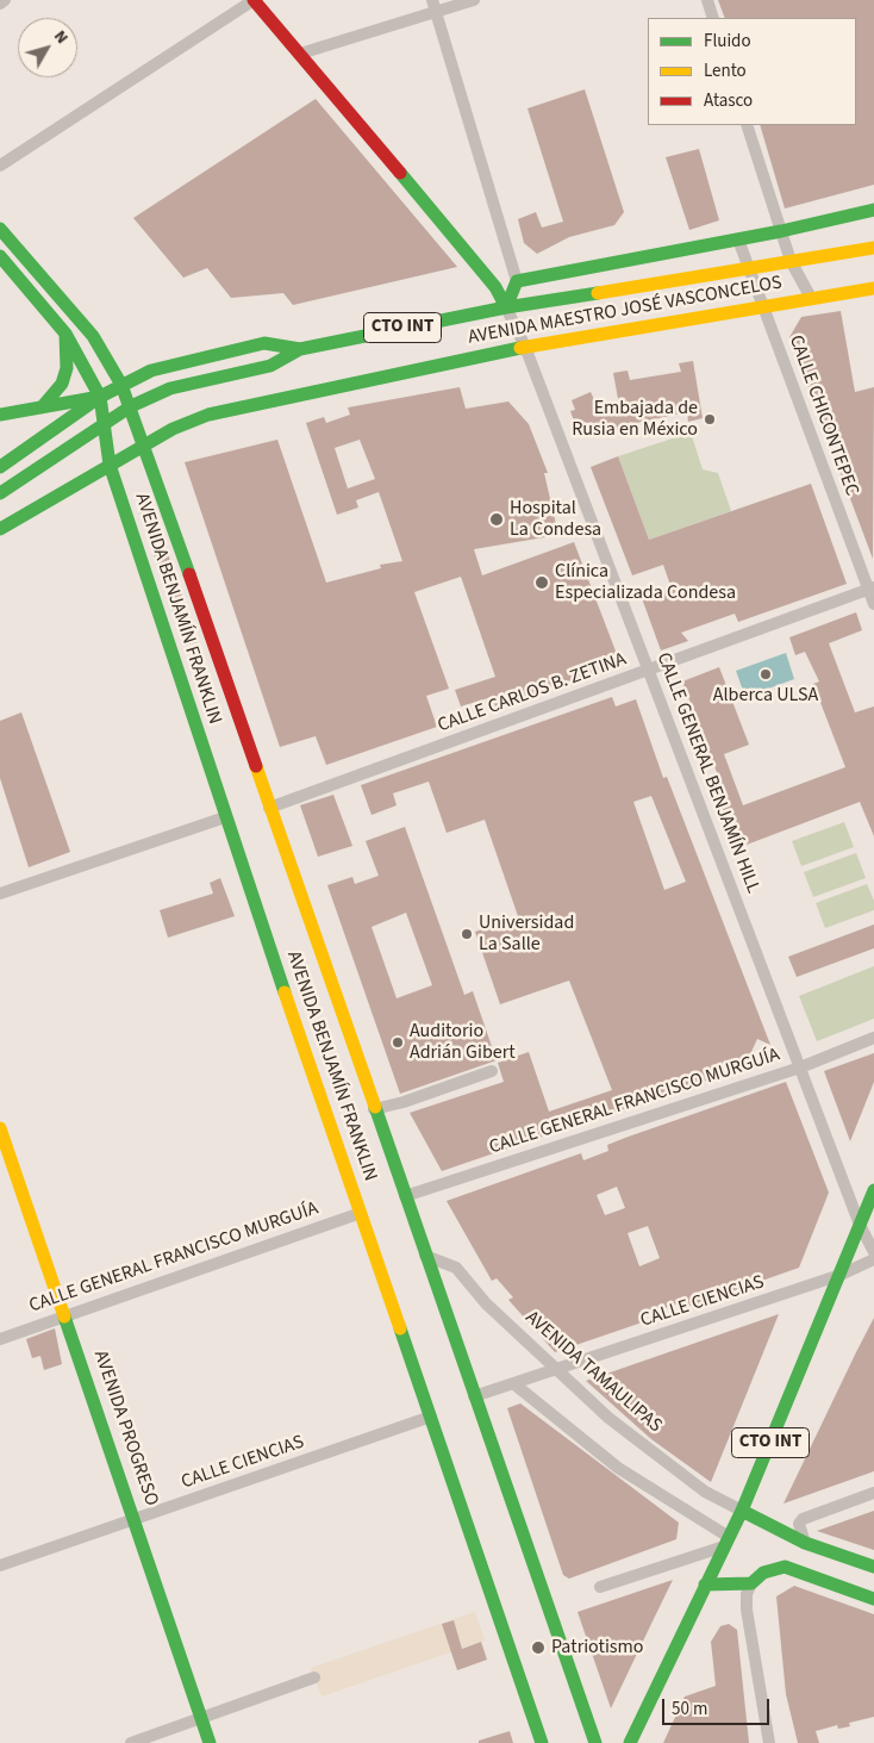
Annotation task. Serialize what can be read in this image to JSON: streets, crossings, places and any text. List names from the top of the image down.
{
  "streets": {
    "main road": [
      "AVENIDA MAESTRO JOSÉ VASCONCELOS",
      "CTO INT",
      "AVENIDA BENJAMÍN FRANKLIN",
      "AVENIDA TAMAULIPAS",
      "AVENIDA PROGRESO"
    ],
    "street": [
      "CALLE CHICONTEPEC",
      "CALLE CARLOS B. ZETINA",
      "CALLE GENERAL BENJAMÍN HILL",
      "CALLE GENERAL FRANCISCO MURGUÍA",
      "CALLE CIENCIAS"
    ]
  },
  "crossings": [
    ["AVENIDA MAESTRO JOSÉ VASCONCELOS", "CTO INT"],
    ["AVENIDA MAESTRO JOSÉ VASCONCELOS", "CALLE CHICONTEPEC"],
    ["AVENIDA MAESTRO JOSÉ VASCONCELOS", "AVENIDA BENJAMÍN FRANKLIN"],
    ["AVENIDA MAESTRO JOSÉ VASCONCELOS", "CALLE GENERAL BENJAMÍN HILL"],
    ["CTO INT", "AVENIDA BENJAMÍN FRANKLIN"],
    ["CTO INT", "CALLE GENERAL BENJAMÍN HILL"],
    ["CTO INT", "CALLE CIENCIAS"],
    ["CTO INT", "AVENIDA TAMAULIPAS"],
    ["CALLE CHICONTEPEC", "CALLE CARLOS B. ZETINA"],
    ["AVENIDA BENJAMÍN FRANKLIN", "CALLE CARLOS B. ZETINA"],
    ["AVENIDA BENJAMÍN FRANKLIN", "CALLE GENERAL FRANCISCO MURGUÍA"],
    ["AVENIDA BENJAMÍN FRANKLIN", "CALLE CIENCIAS"],
    ["AVENIDA BENJAMÍN FRANKLIN", "AVENIDA TAMAULIPAS"],
    ["CALLE CARLOS B. ZETINA", "CALLE GENERAL BENJAMÍN HILL"],
    ["CALLE GENERAL BENJAMÍN HILL", "CALLE GENERAL FRANCISCO MURGUÍA"],
    ["CALLE GENERAL FRANCISCO MURGUÍA", "AVENIDA PROGRESO"],
    ["CALLE CIENCIAS", "AVENIDA TAMAULIPAS"],
    ["CALLE CIENCIAS", "AVENIDA PROGRESO"]
  ],
  "places": [
    "Embajada de Rusia en México",
    "Hospital La Condesa",
    "Clínica Especializada Condesa",
    "Alberca ULSA",
    "Universidad La Salle",
    "Auditorio Adrián Gibert",
    "Patriotismo"
  ],
  "legend": ["Fluido", "Lento", "Atasco"],
  "scale_bar": "50 m",
  "north": "top right"
}
